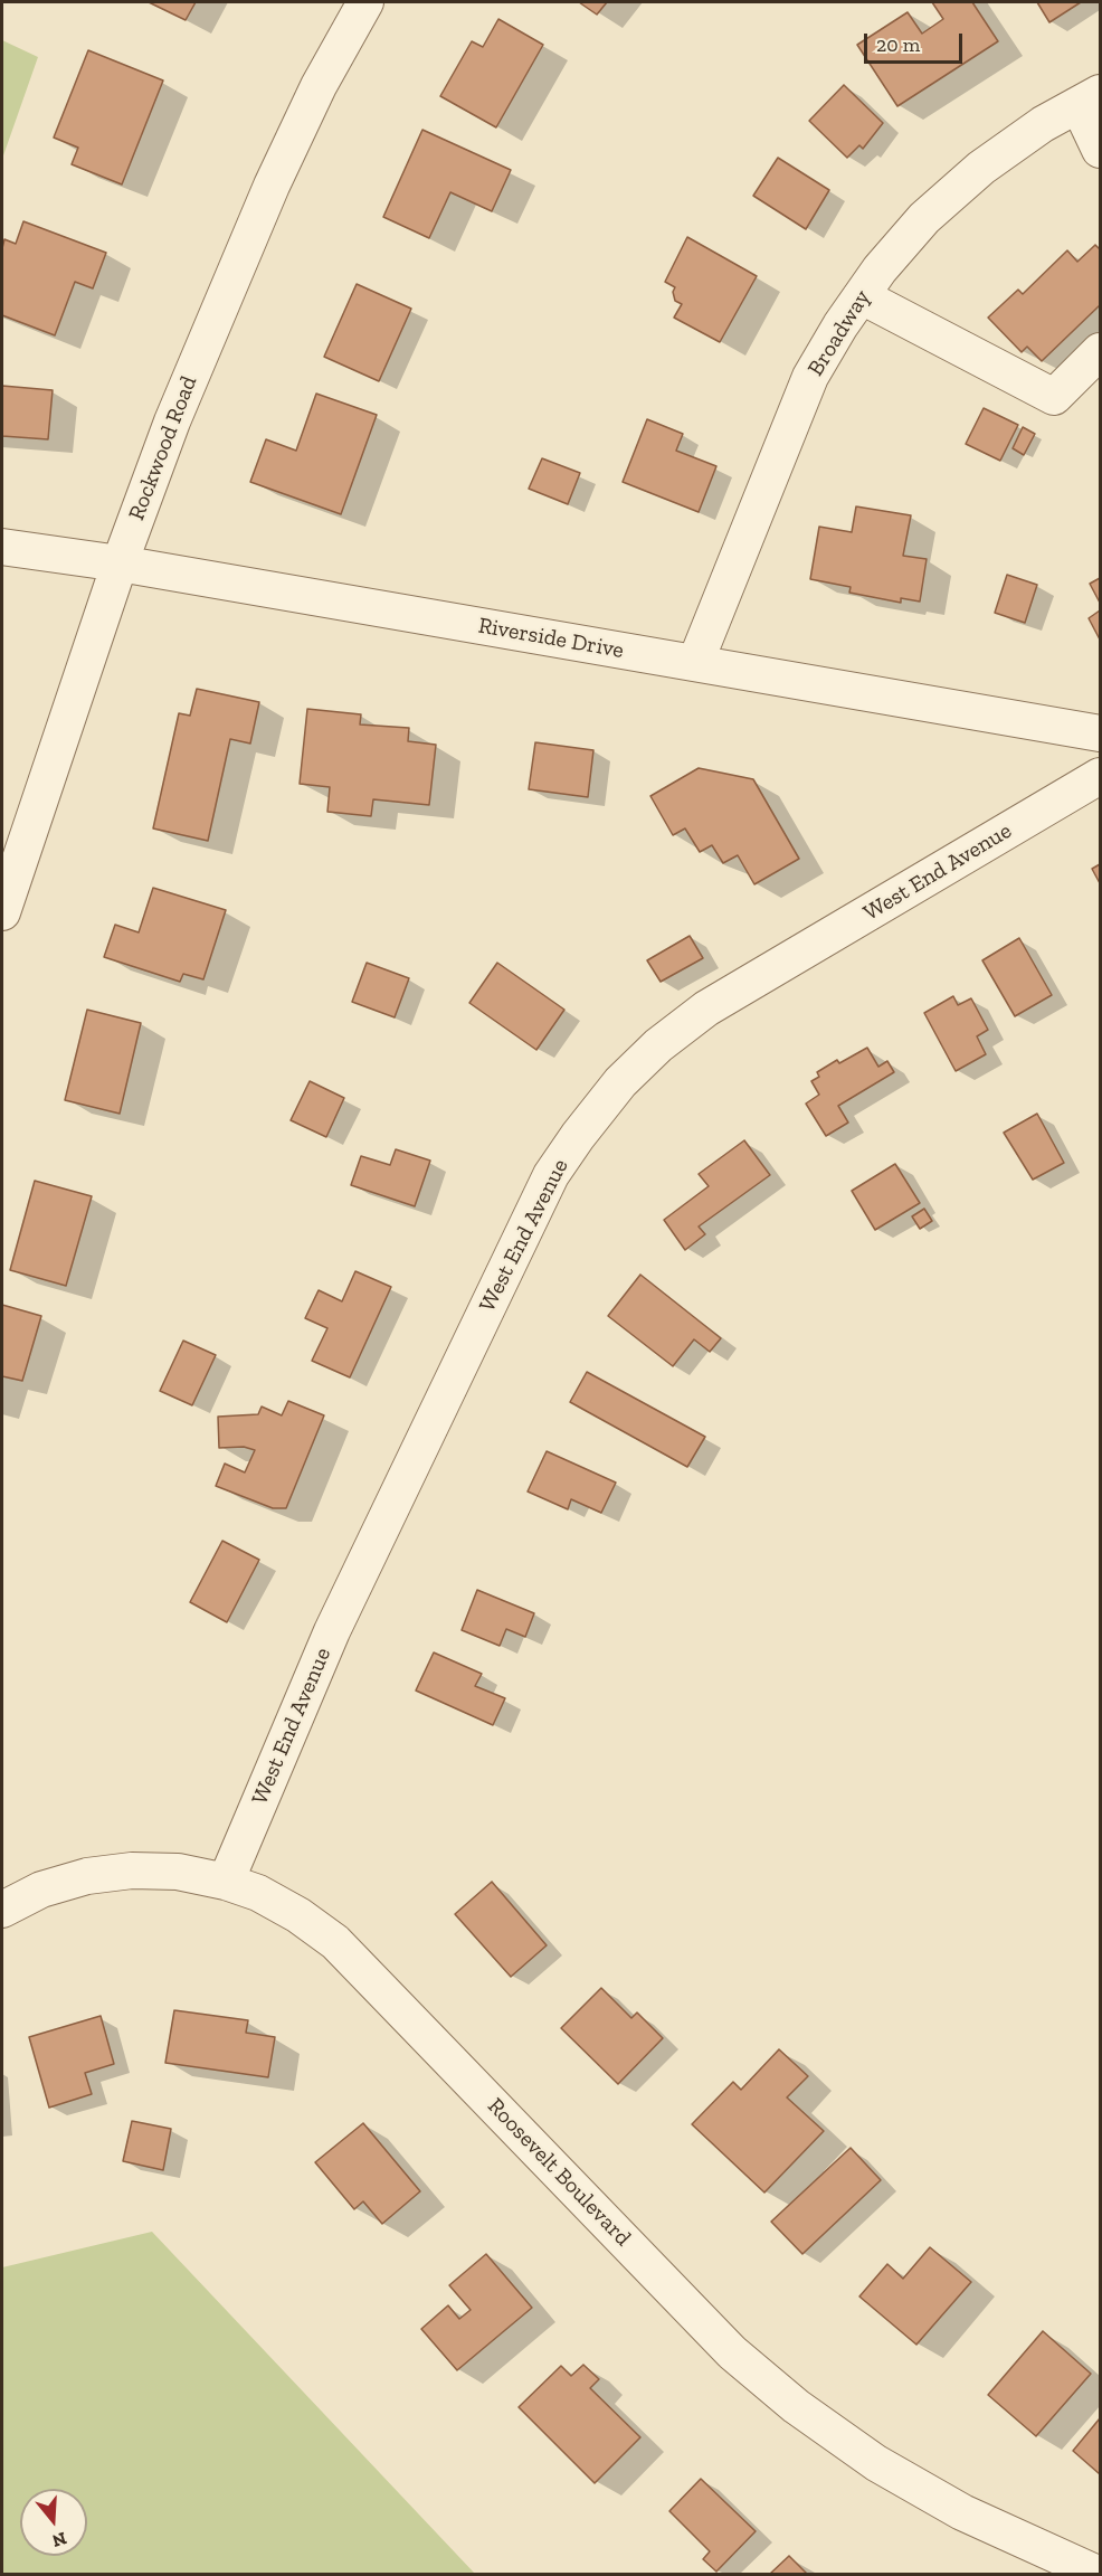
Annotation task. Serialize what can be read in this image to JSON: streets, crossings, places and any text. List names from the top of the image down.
{
  "streets": {
    "street": [
      "Broadway",
      "Rockwood Road",
      "Riverside Drive",
      "West End Avenue",
      "Roosevelt Boulevard"
    ]
  },
  "crossings": [
    ["Broadway", "Riverside Drive"],
    ["Rockwood Road", "Riverside Drive"],
    ["West End Avenue", "Roosevelt Boulevard"]
  ],
  "scale_bar": "20 m",
  "north": "bottom"
}
